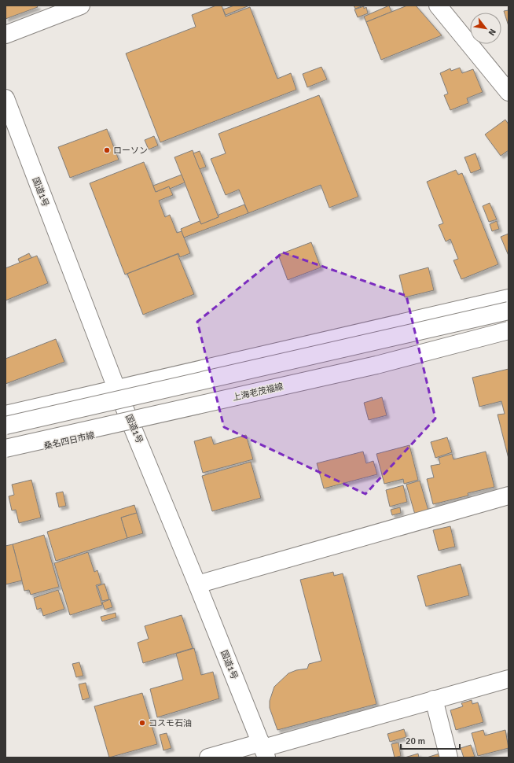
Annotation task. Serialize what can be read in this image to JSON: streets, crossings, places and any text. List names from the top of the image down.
{
  "streets": {
    "main road": ["国道1号", "上海老茂福線", "桑名四日市線"]
  },
  "crossings": [
    ["国道1号", "桑名四日市線"]
  ],
  "places": ["ローソン", "コスモ石油"],
  "scale_bar": "20 m",
  "north": "bottom right"
}
